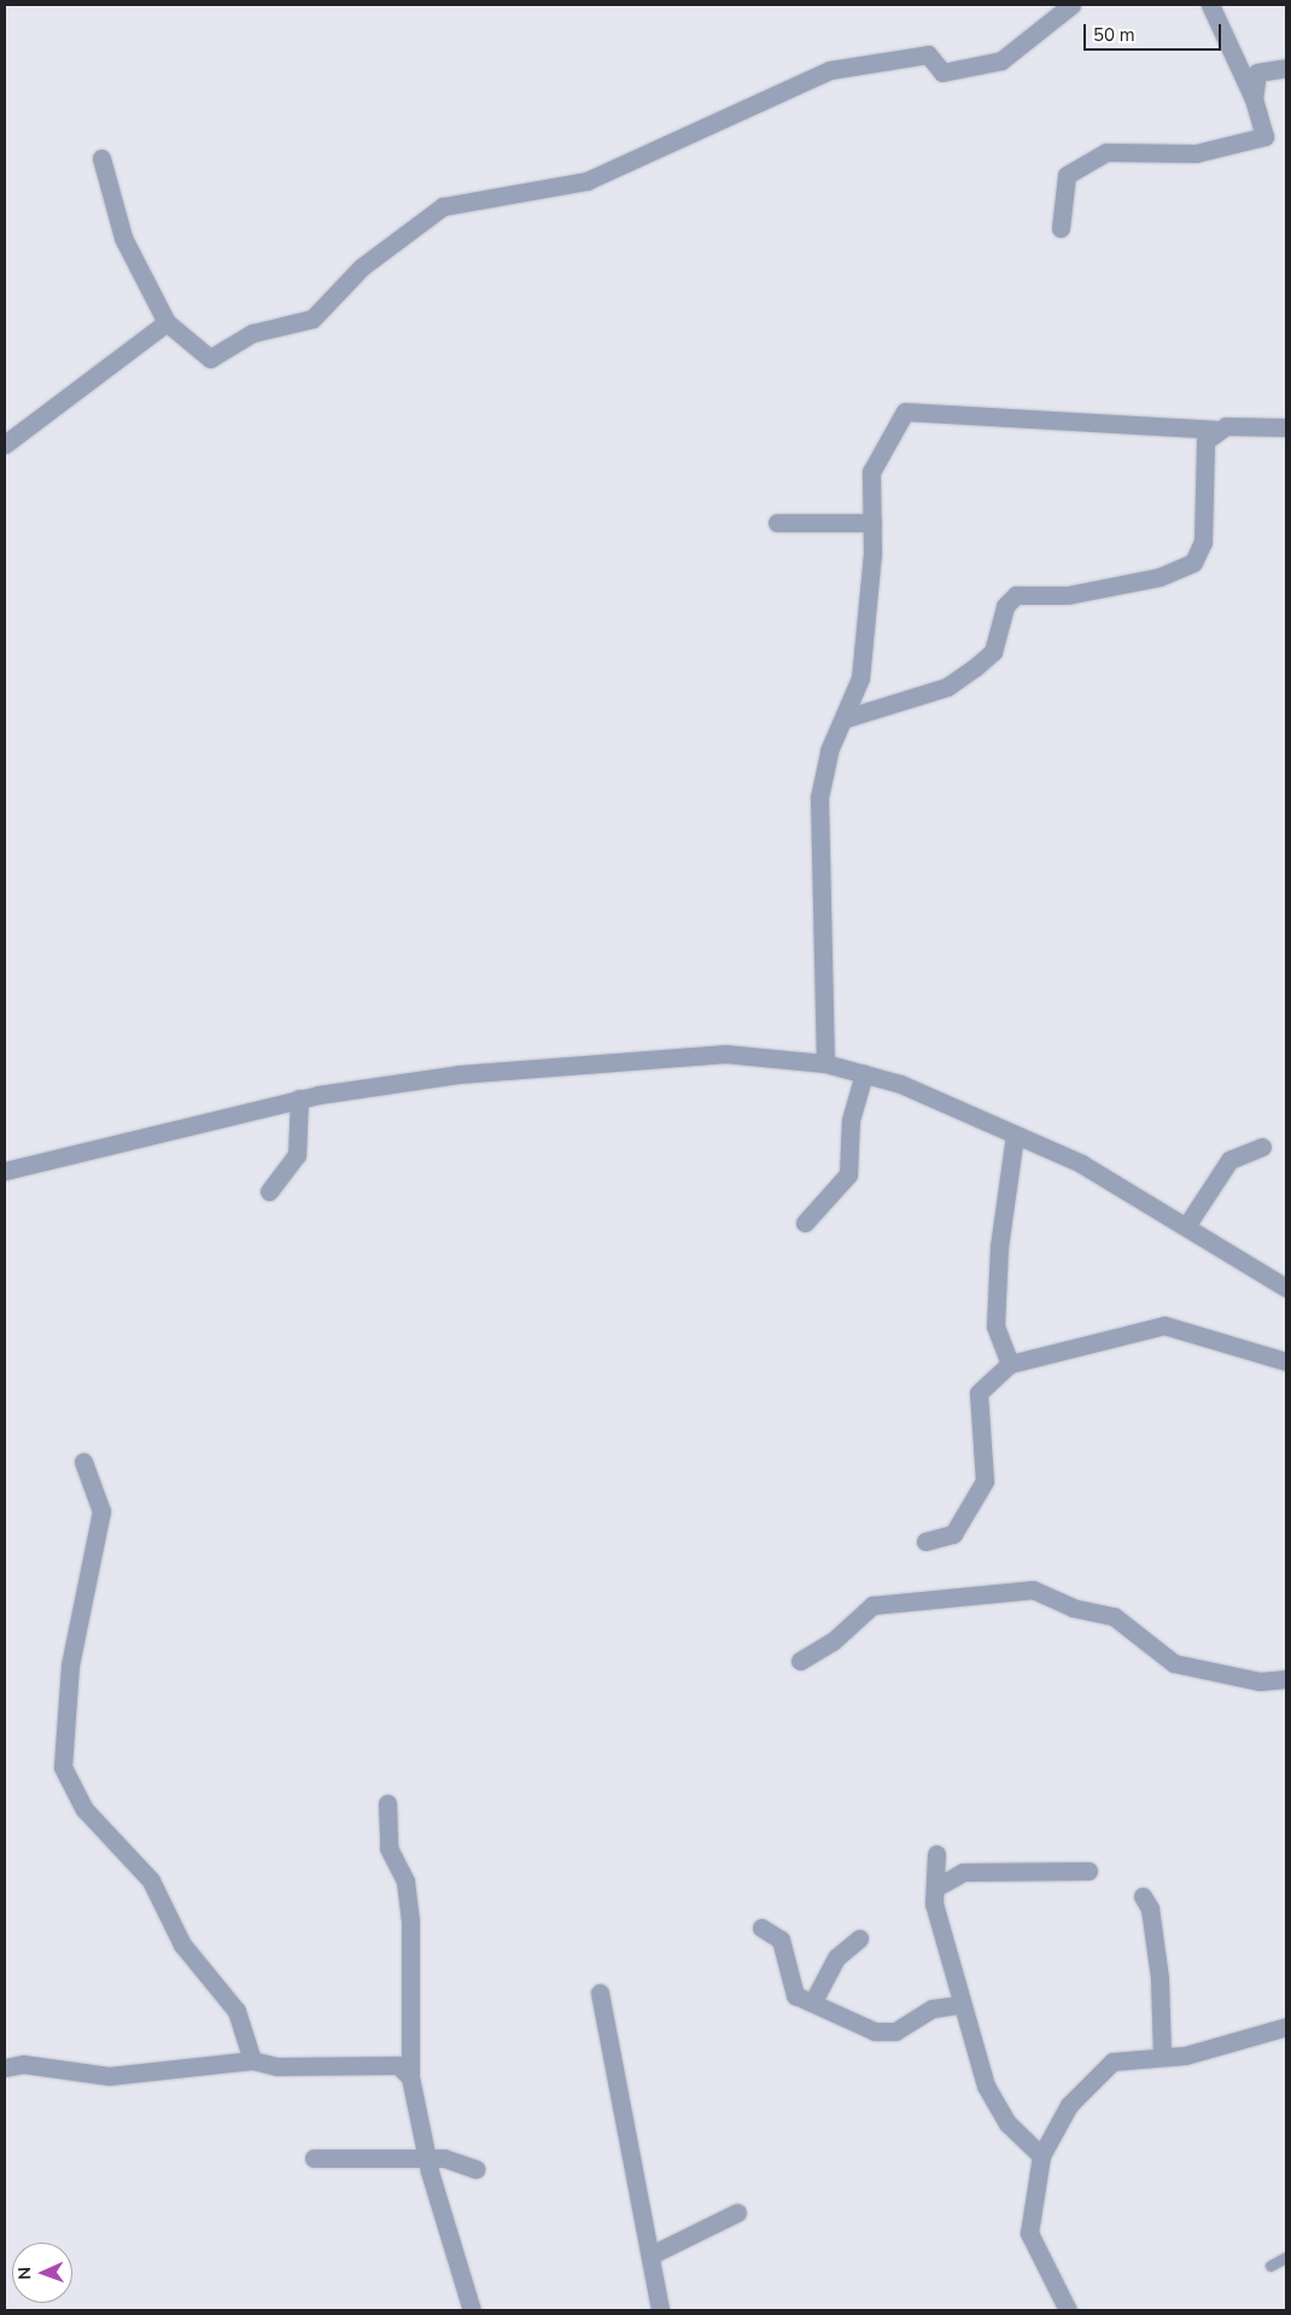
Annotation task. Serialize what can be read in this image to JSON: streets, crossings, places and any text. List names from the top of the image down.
{
  "scale_bar": "50 m",
  "north": "left"
}
